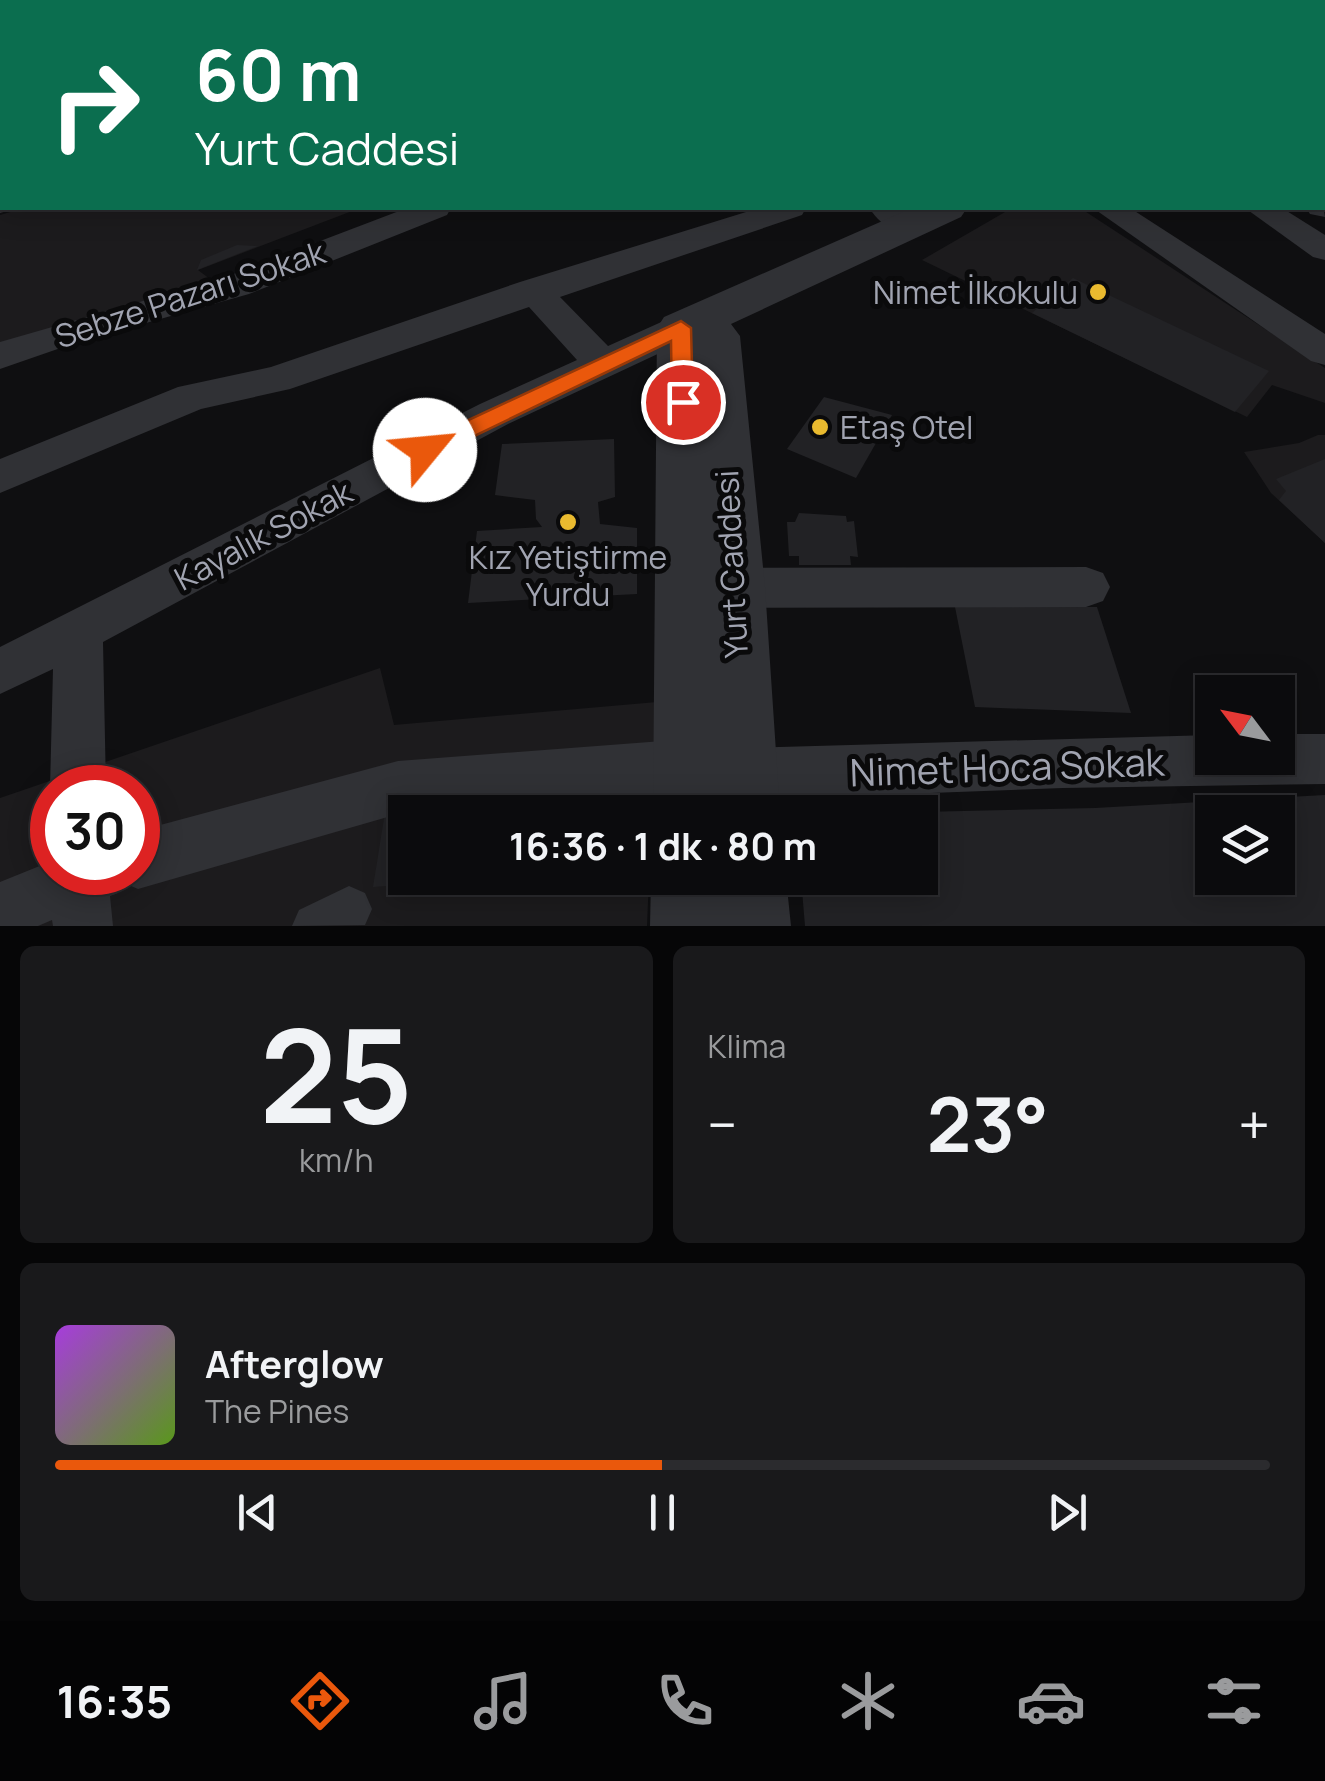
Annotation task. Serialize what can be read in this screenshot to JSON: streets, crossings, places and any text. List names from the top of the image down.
{
  "streets": {
    "street": [
      "Sebze Pazarı Sokak",
      "Kayalık Sokak",
      "Yurt Caddesi",
      "Nimet Hoca Sokak"
    ]
  },
  "crossings": [
    ["Kayalık Sokak", "Yurt Caddesi"],
    ["Yurt Caddesi", "Nimet Hoca Sokak"]
  ],
  "places": ["Nimet İlkokulu", "Etaş Otel", "Kız Yetiştirme Yurdu"],
  "north": "top left",
  "page": {
    "turn": ["60 m", "Yurt Caddesi"],
    "limit": "30",
    "trip": "16:36 · 1 dk · 80 m",
    "tile": [
      ["25", "km/h"],
      "Klima"
    ],
    "heat": ["−", "23°", "+"],
    "song": ["Afterglow", "The Pines"],
    "tabs": "16:35"
  }
}
